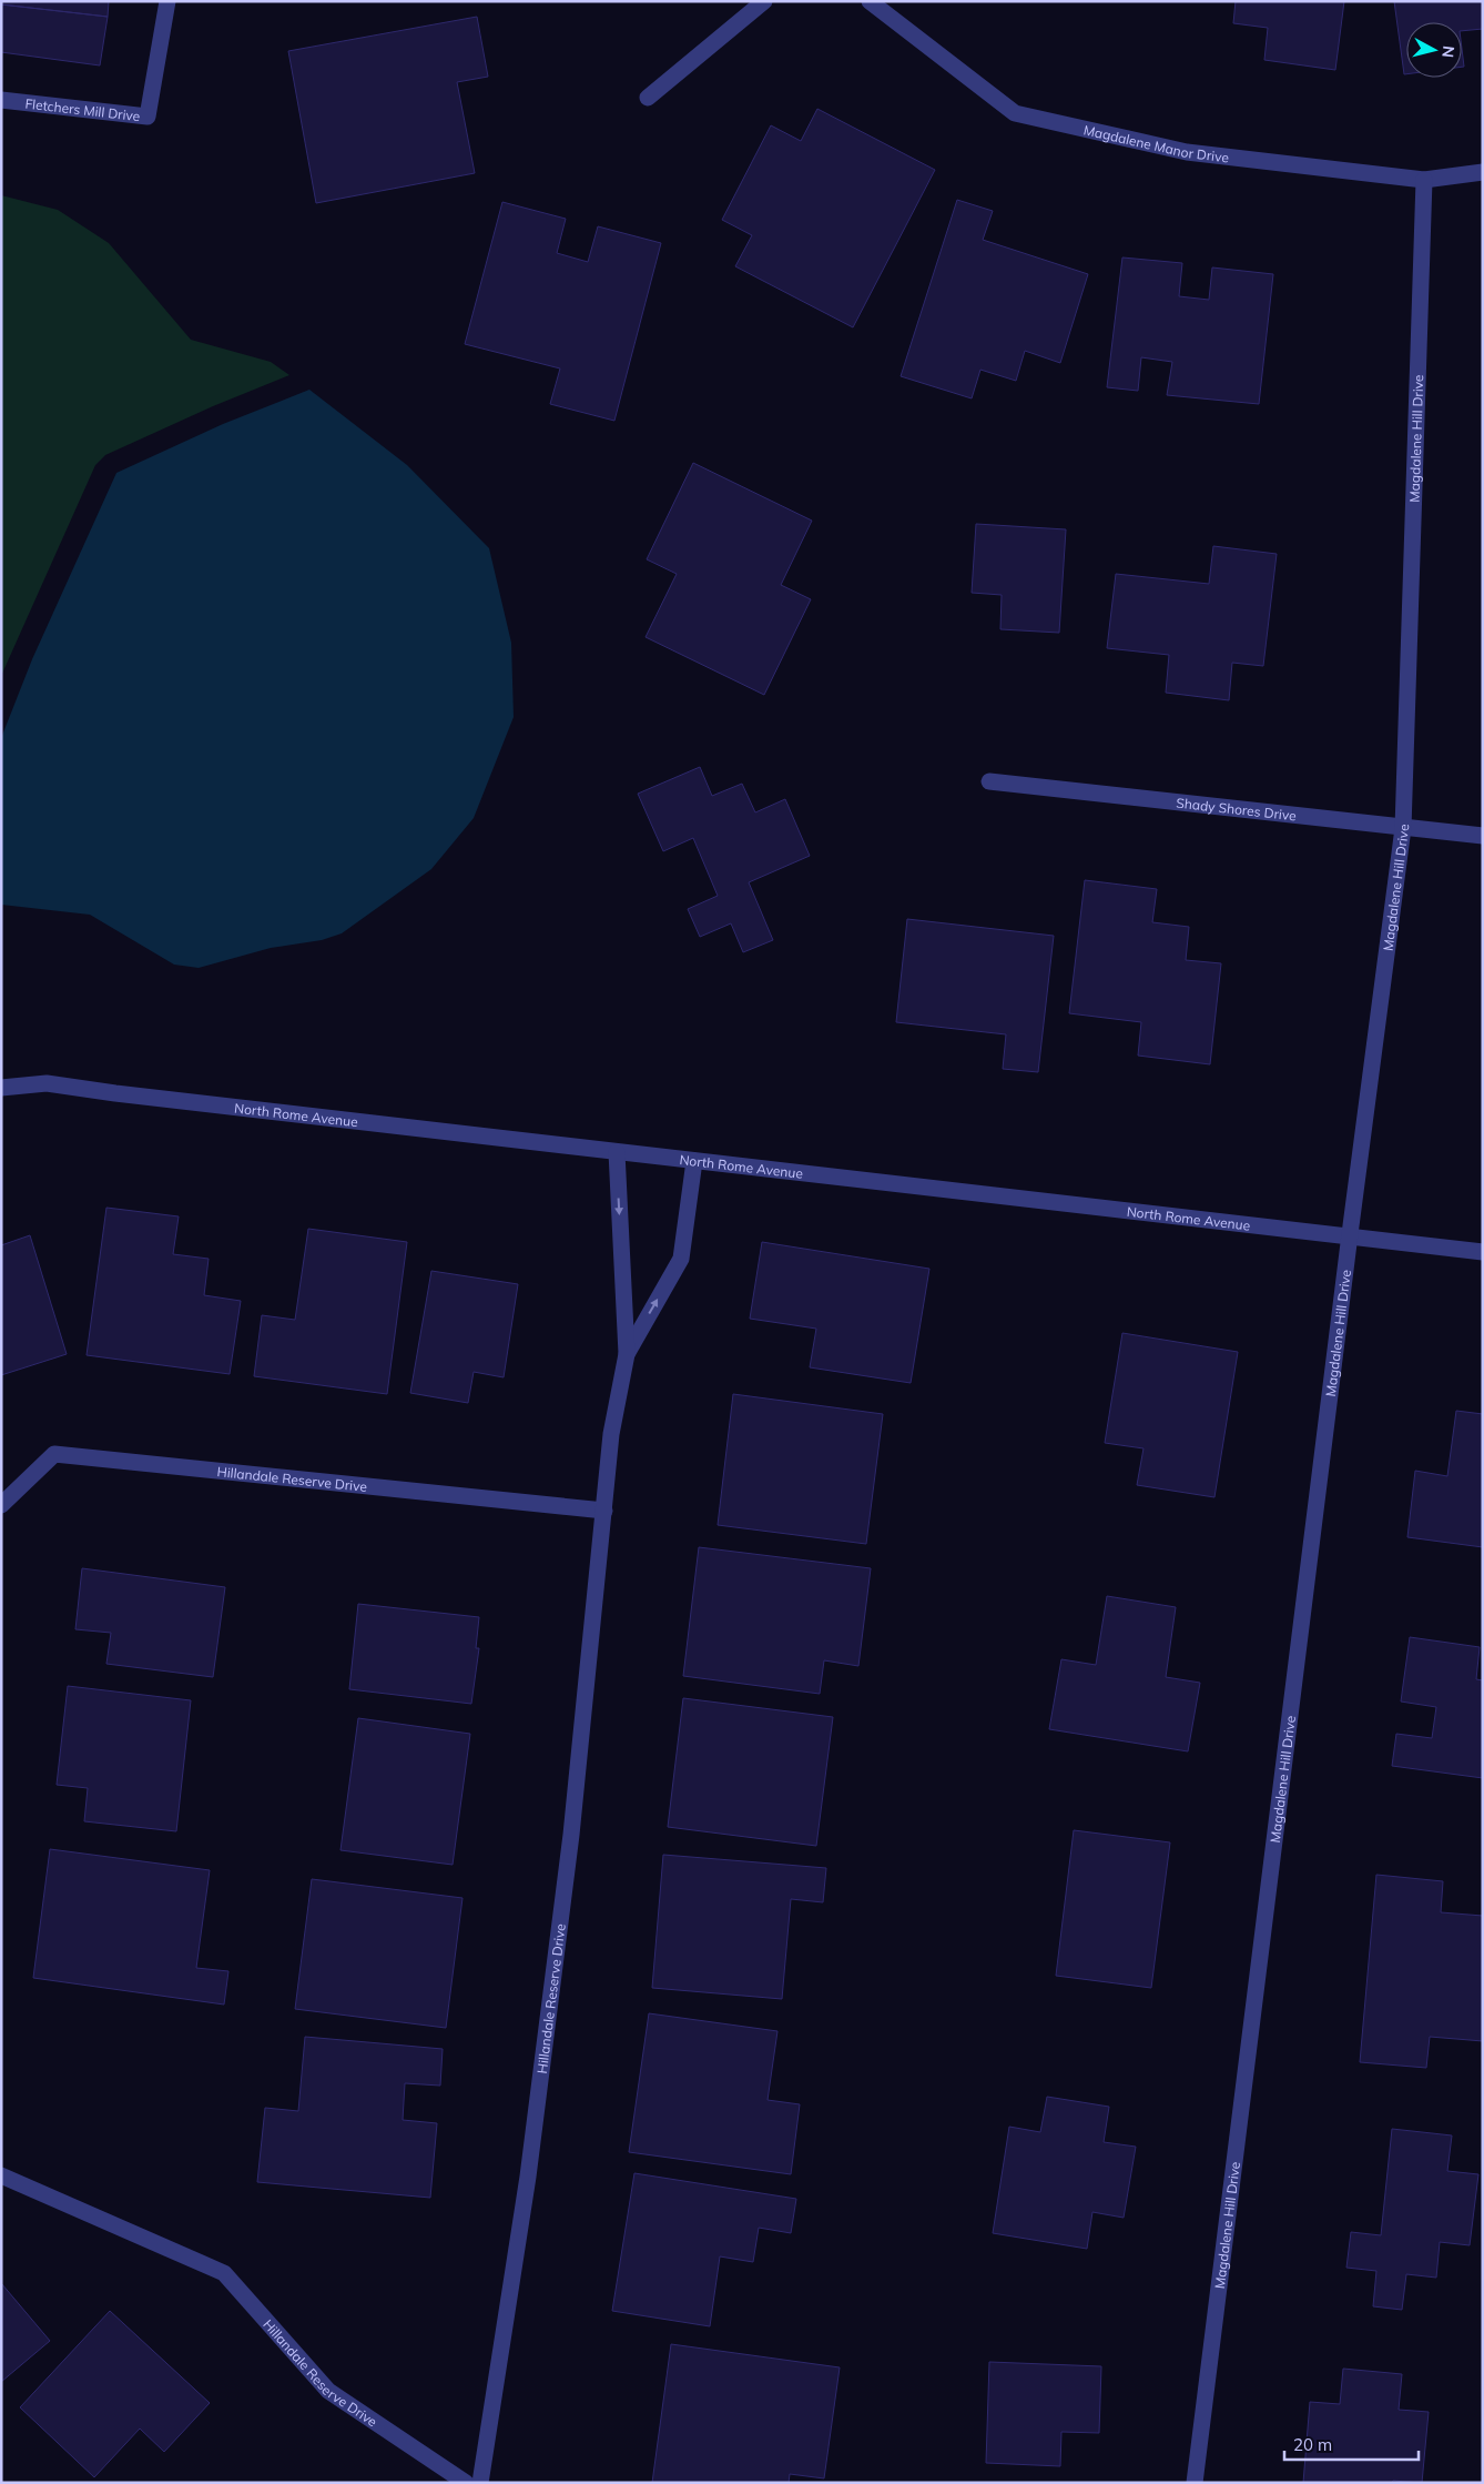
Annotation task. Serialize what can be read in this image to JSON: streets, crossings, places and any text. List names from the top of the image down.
{
  "streets": {
    "street": [
      "Fletchers Mill Drive",
      "Magdalene Manor Drive",
      "Magdalene Hill Drive",
      "Shady Shores Drive",
      "North Rome Avenue",
      "Hillandale Reserve Drive"
    ]
  },
  "crossings": [
    ["Magdalene Manor Drive", "Magdalene Hill Drive"],
    ["Magdalene Hill Drive", "Shady Shores Drive"],
    ["Magdalene Hill Drive", "North Rome Avenue"],
    ["North Rome Avenue", "Hillandale Reserve Drive"]
  ],
  "scale_bar": "20 m",
  "north": "right"
}
